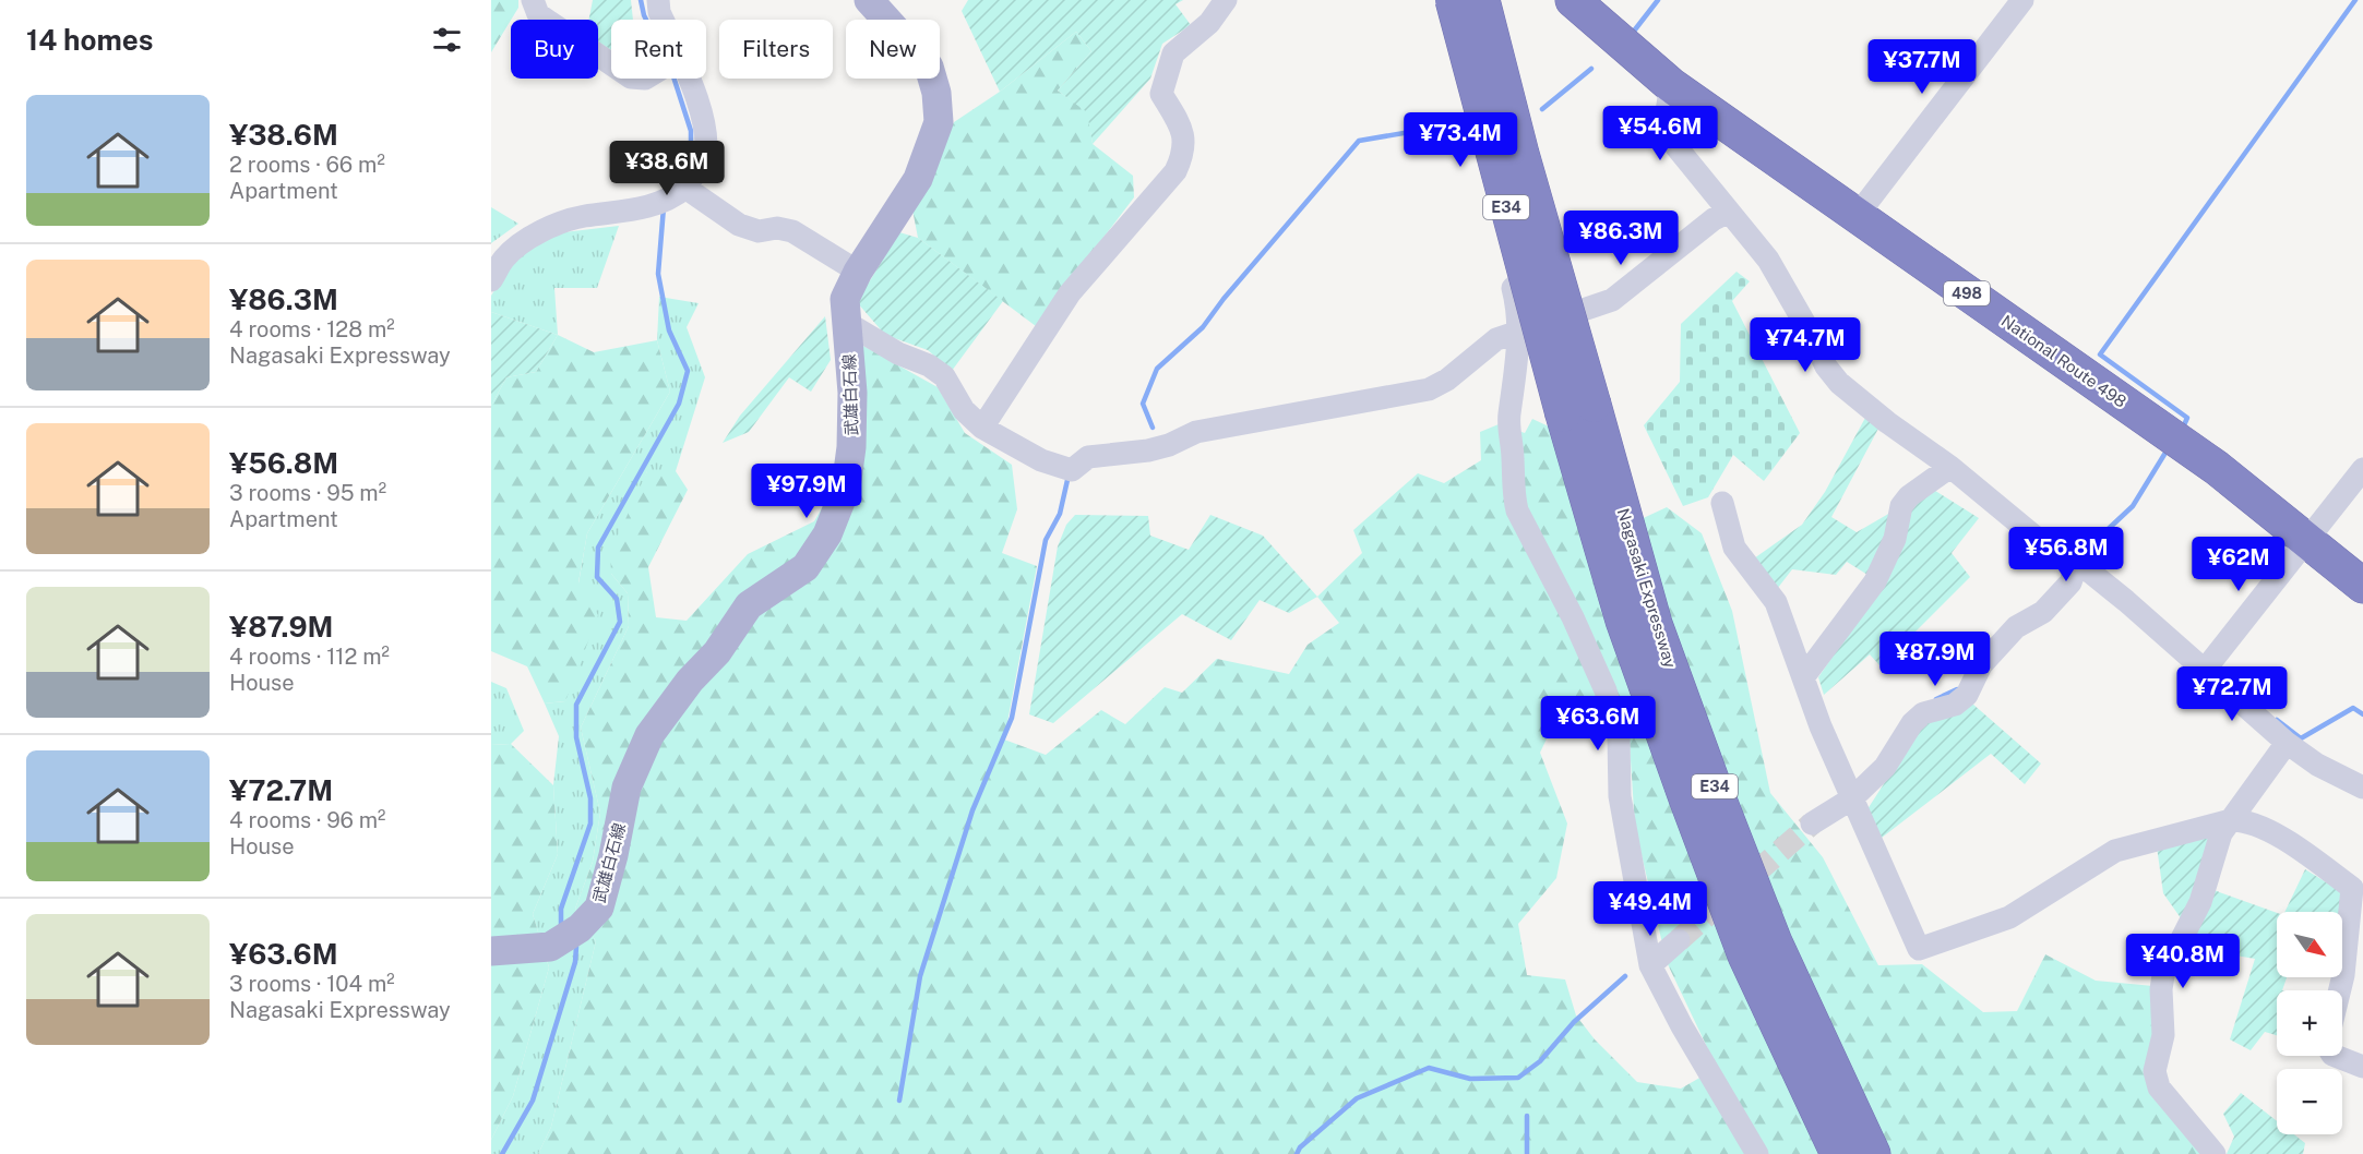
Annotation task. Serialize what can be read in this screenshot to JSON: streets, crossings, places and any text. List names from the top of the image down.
{
  "streets": {
    "highway": [
      "E34",
      "498",
      "National Route 498",
      "Nagasaki Expressway"
    ],
    "main road": ["武雄白石線"]
  },
  "north": "bottom right",
  "page": {
    "heading": "14 homes",
    "chip": [
      "Buy",
      "Rent",
      "Filters",
      "New"
    ],
    "price": [
      "¥37.7M",
      "¥54.6M",
      "¥73.4M",
      "¥38.6M",
      "¥86.3M",
      "¥74.7M",
      "¥97.9M",
      "¥56.8M",
      "¥62M",
      "¥87.9M",
      "¥72.7M",
      "¥63.6M",
      "¥49.4M",
      "¥40.8M"
    ],
    "list": [
      {
        "name": "¥38.6M",
        "note": "2 rooms · 66 m² · Apartment"
      },
      {
        "name": "¥86.3M",
        "note": "4 rooms · 128 m² · Nagasaki Expressway"
      },
      {
        "name": "¥56.8M",
        "note": "3 rooms · 95 m² · Apartment"
      },
      {
        "name": "¥87.9M",
        "note": "4 rooms · 112 m² · House"
      },
      {
        "name": "¥72.7M",
        "note": "4 rooms · 96 m² · House"
      },
      {
        "name": "¥63.6M",
        "note": "3 rooms · 104 m² · Nagasaki Expressway"
      }
    ],
    "map_buttons": ["+", "−"]
  }
}
